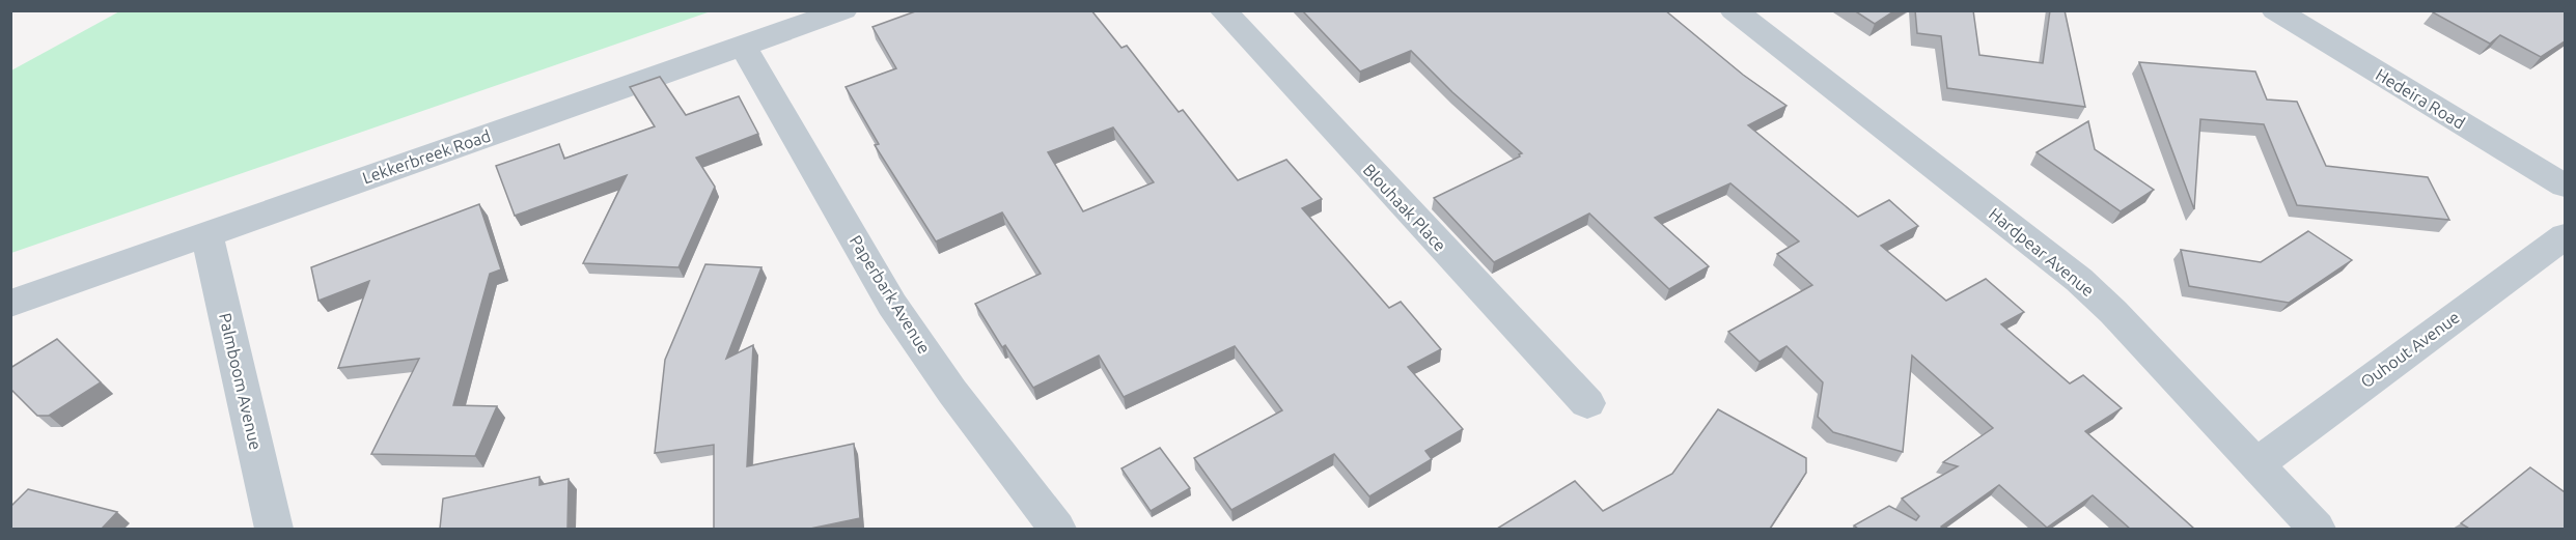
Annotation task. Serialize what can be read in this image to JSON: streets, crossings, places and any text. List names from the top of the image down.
{
  "streets": {
    "street": [
      "Hedeira Road",
      "Lekkerbreek Road",
      "Blouhaak Place",
      "Hardpear Avenue",
      "Paperbark Avenue",
      "Ouhout Avenue",
      "Palmboom Avenue"
    ]
  },
  "crossings": [
    ["Lekkerbreek Road", "Paperbark Avenue"],
    ["Lekkerbreek Road", "Palmboom Avenue"],
    ["Hardpear Avenue", "Ouhout Avenue"]
  ]
}
